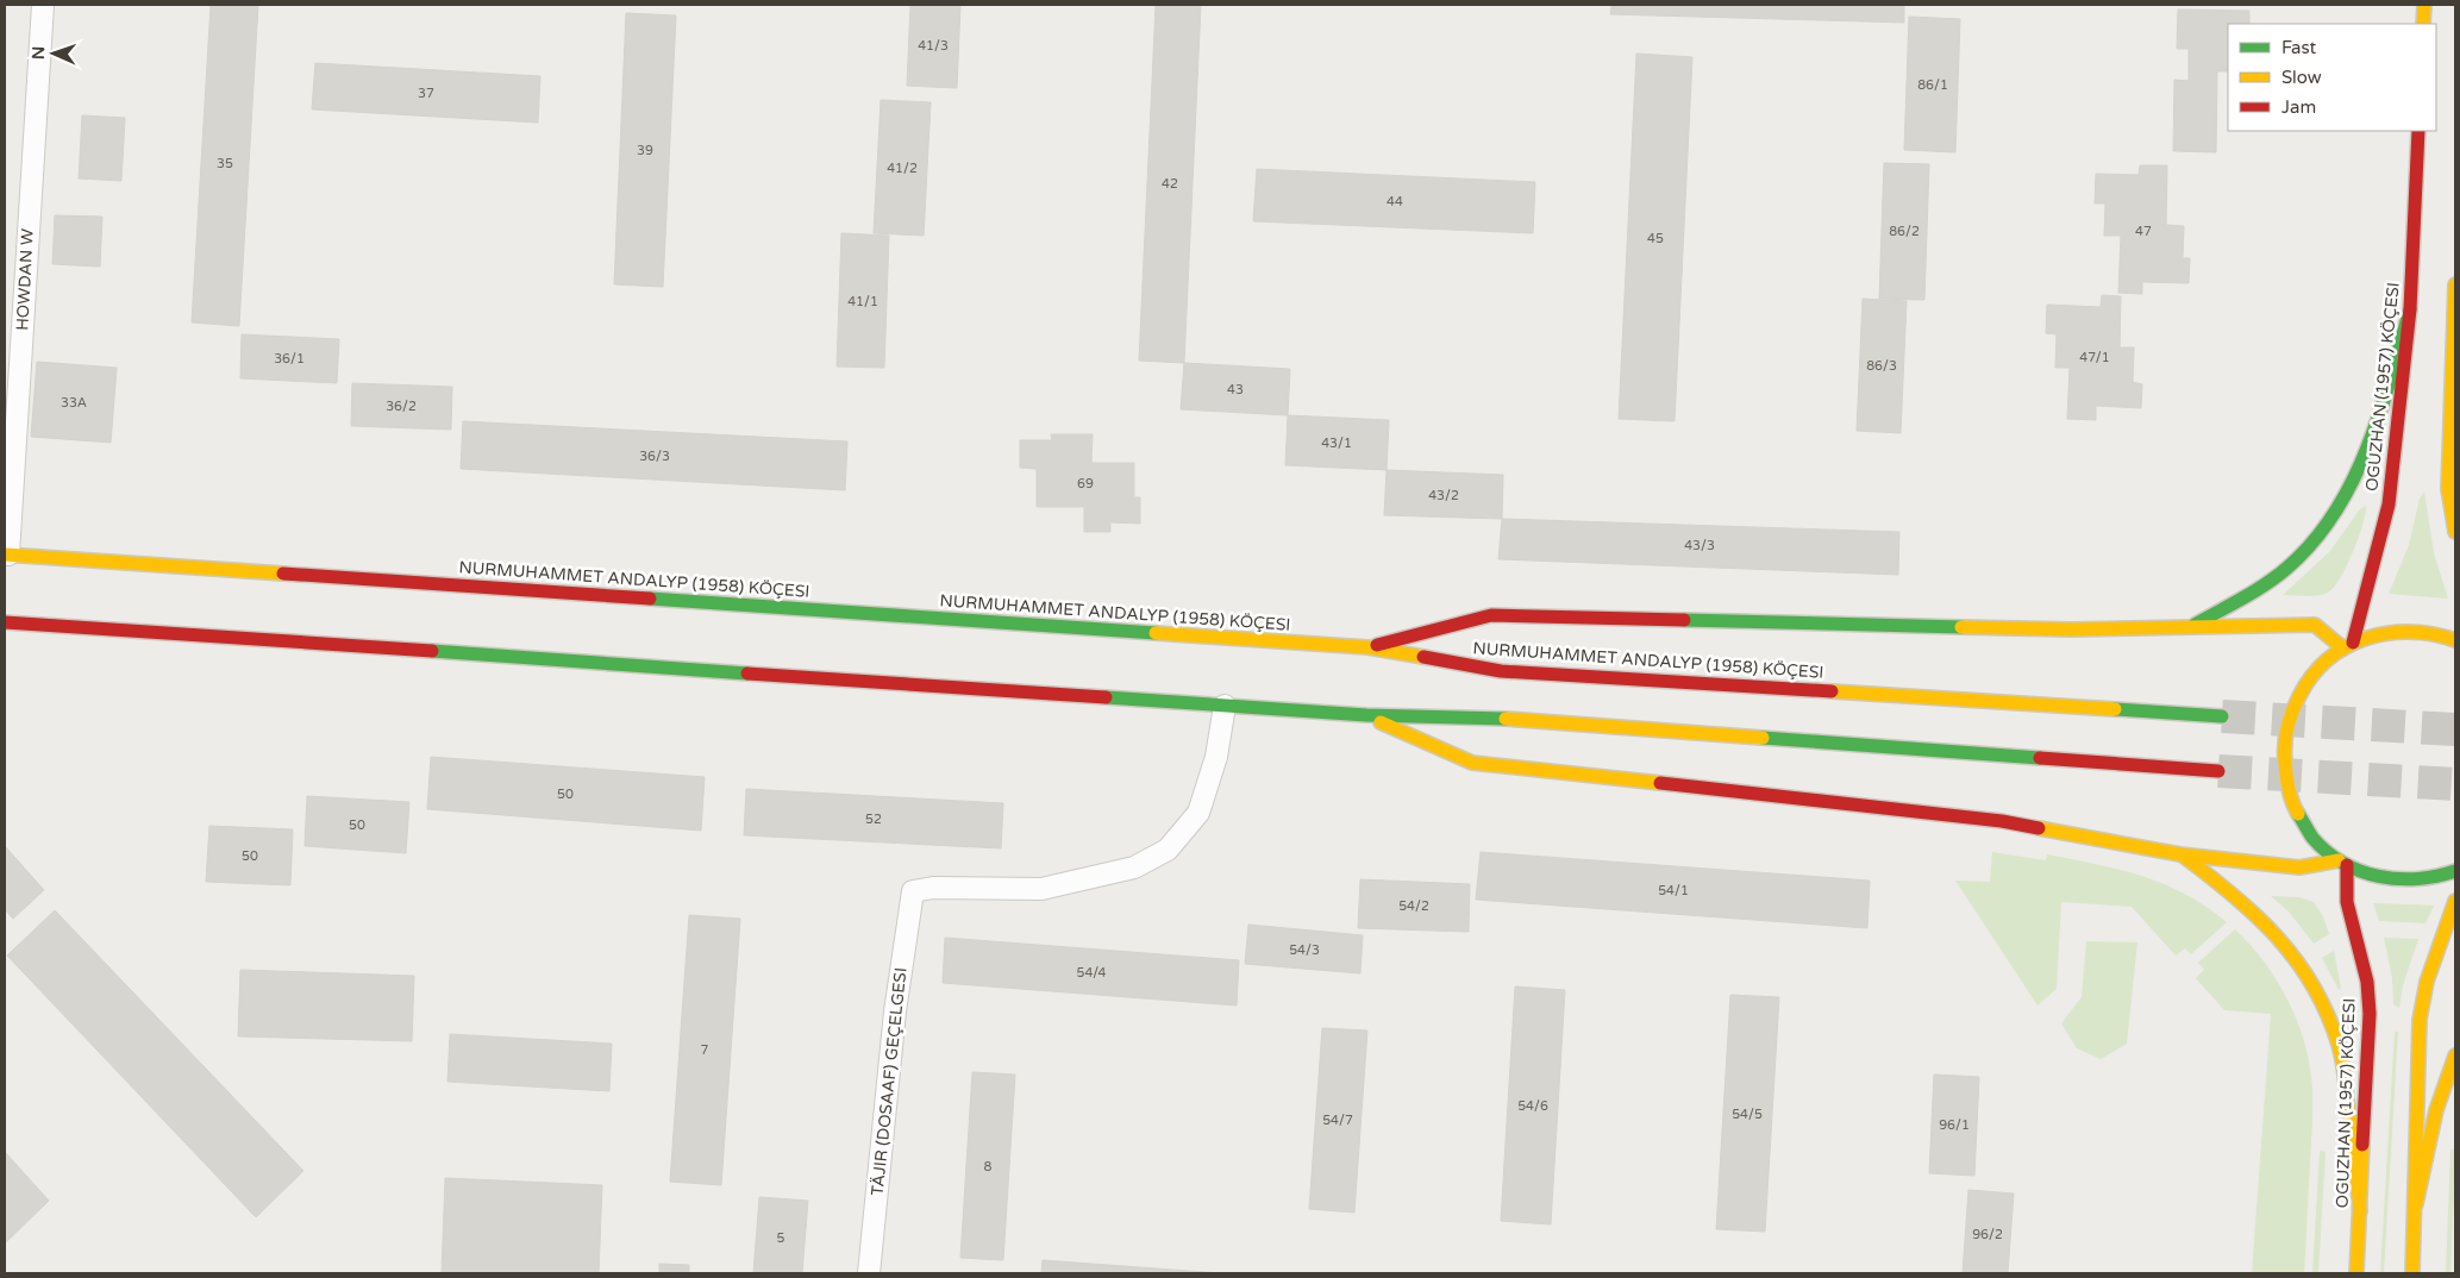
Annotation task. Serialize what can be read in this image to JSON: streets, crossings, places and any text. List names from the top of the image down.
{
  "streets": {
    "main road": ["OGUZHAN (1957) KÖÇESI", "NURMUHAMMET ANDALYP (1958) KÖÇESI"],
    "street": ["HOWDAN W", "TÄJIR (DOSAAF) GEÇELGESI"]
  },
  "crossings": [
    ["HOWDAN W", "NURMUHAMMET ANDALYP (1958) KÖÇESI"]
  ],
  "house_numbers": [
    "41/3",
    "86/1",
    "37",
    "39",
    "35",
    "41/2",
    "42",
    "44",
    "86/2",
    "47",
    "45",
    "41/1",
    "47/1",
    "36/1",
    "86/3",
    "43",
    "33A",
    "36/2",
    "43/1",
    "36/3",
    "69",
    "43/2",
    "43/3",
    "50",
    "52",
    "50",
    "50",
    "54/1",
    "54/2",
    "54/3",
    "54/4",
    "7",
    "54/6",
    "54/5",
    "54/7",
    "96/1",
    "8",
    "96/2",
    "5"
  ],
  "legend": ["Fast", "Slow", "Jam"],
  "north": "left"
}
